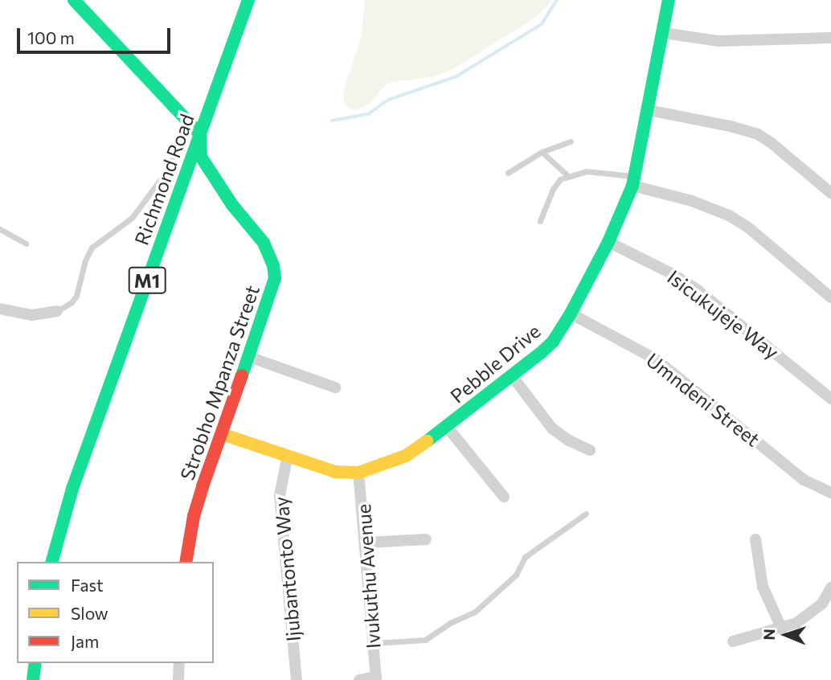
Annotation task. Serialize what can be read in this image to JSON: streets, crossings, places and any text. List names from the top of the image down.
{
  "streets": {
    "main road": [
      "Richmond Road",
      "M1",
      "Pebble Drive",
      "Strobho Mpanza Street"
    ],
    "street": [
      "Isicukujeje Way",
      "Umndeni Street",
      "Ijubantonto Way",
      "Ivukuthu Avenue"
    ]
  },
  "crossings": [
    ["Richmond Road", "Strobho Mpanza Street"],
    ["Isicukujeje Way", "Pebble Drive"],
    ["Pebble Drive", "Strobho Mpanza Street"],
    ["Pebble Drive", "Umndeni Street"],
    ["Pebble Drive", "Ijubantonto Way"],
    ["Pebble Drive", "Ivukuthu Avenue"]
  ],
  "legend": ["Fast", "Slow", "Jam"],
  "scale_bar": "100 m",
  "north": "left"
}
